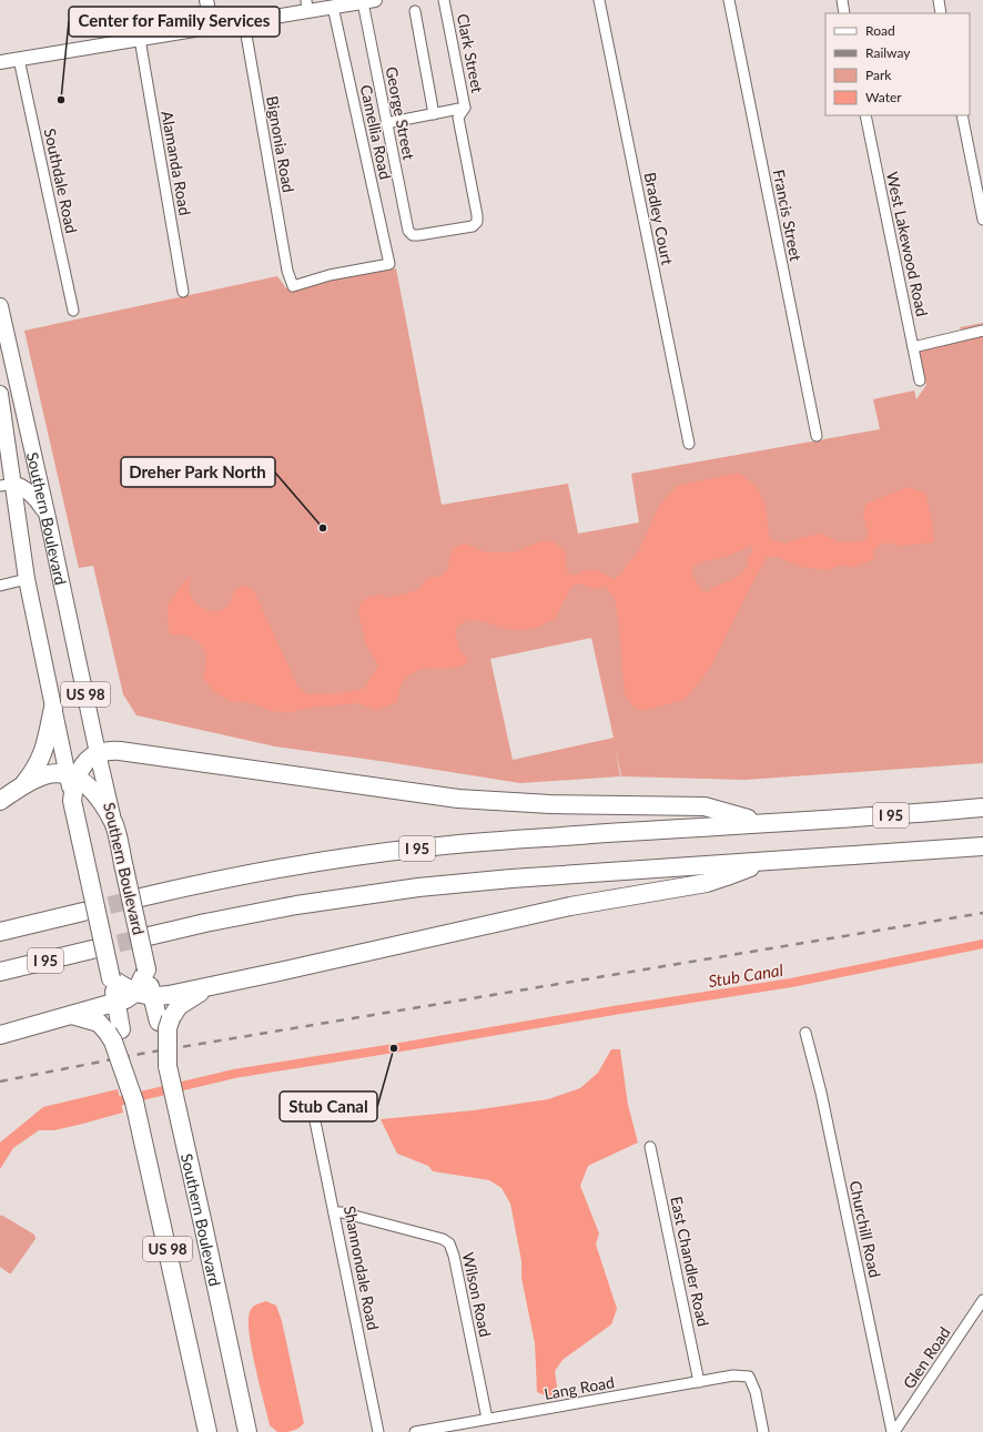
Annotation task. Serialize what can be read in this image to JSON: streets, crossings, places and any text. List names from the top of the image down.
{
  "streets": {
    "highway": ["Southern Boulevard", "US 98", "I 95"],
    "street": [
      "Clark Street",
      "George Street",
      "Camellia Road",
      "Bignonia Road",
      "Alamanda Road",
      "Southdale Road",
      "Francis Street",
      "Bradley Court",
      "West Lakewood Road",
      "Churchill Road",
      "East Chandler Road",
      "Shannondale Road",
      "Wilson Road",
      "Glen Road",
      "Lang Road"
    ]
  },
  "crossings": [
    ["Clark Street", "George Street"],
    ["Camellia Road", "Bignonia Road"],
    ["Southern Boulevard", "US 98"],
    ["Churchill Road", "Glen Road"],
    ["East Chandler Road", "Lang Road"],
    ["Shannondale Road", "Wilson Road"],
    ["Wilson Road", "Lang Road"]
  ],
  "water": ["Stub Canal"],
  "places": ["Center for Family Services", "Dreher Park North", "Stub Canal"],
  "legend": [
    "Road",
    "Railway",
    "Park",
    "Water"
  ]
}
